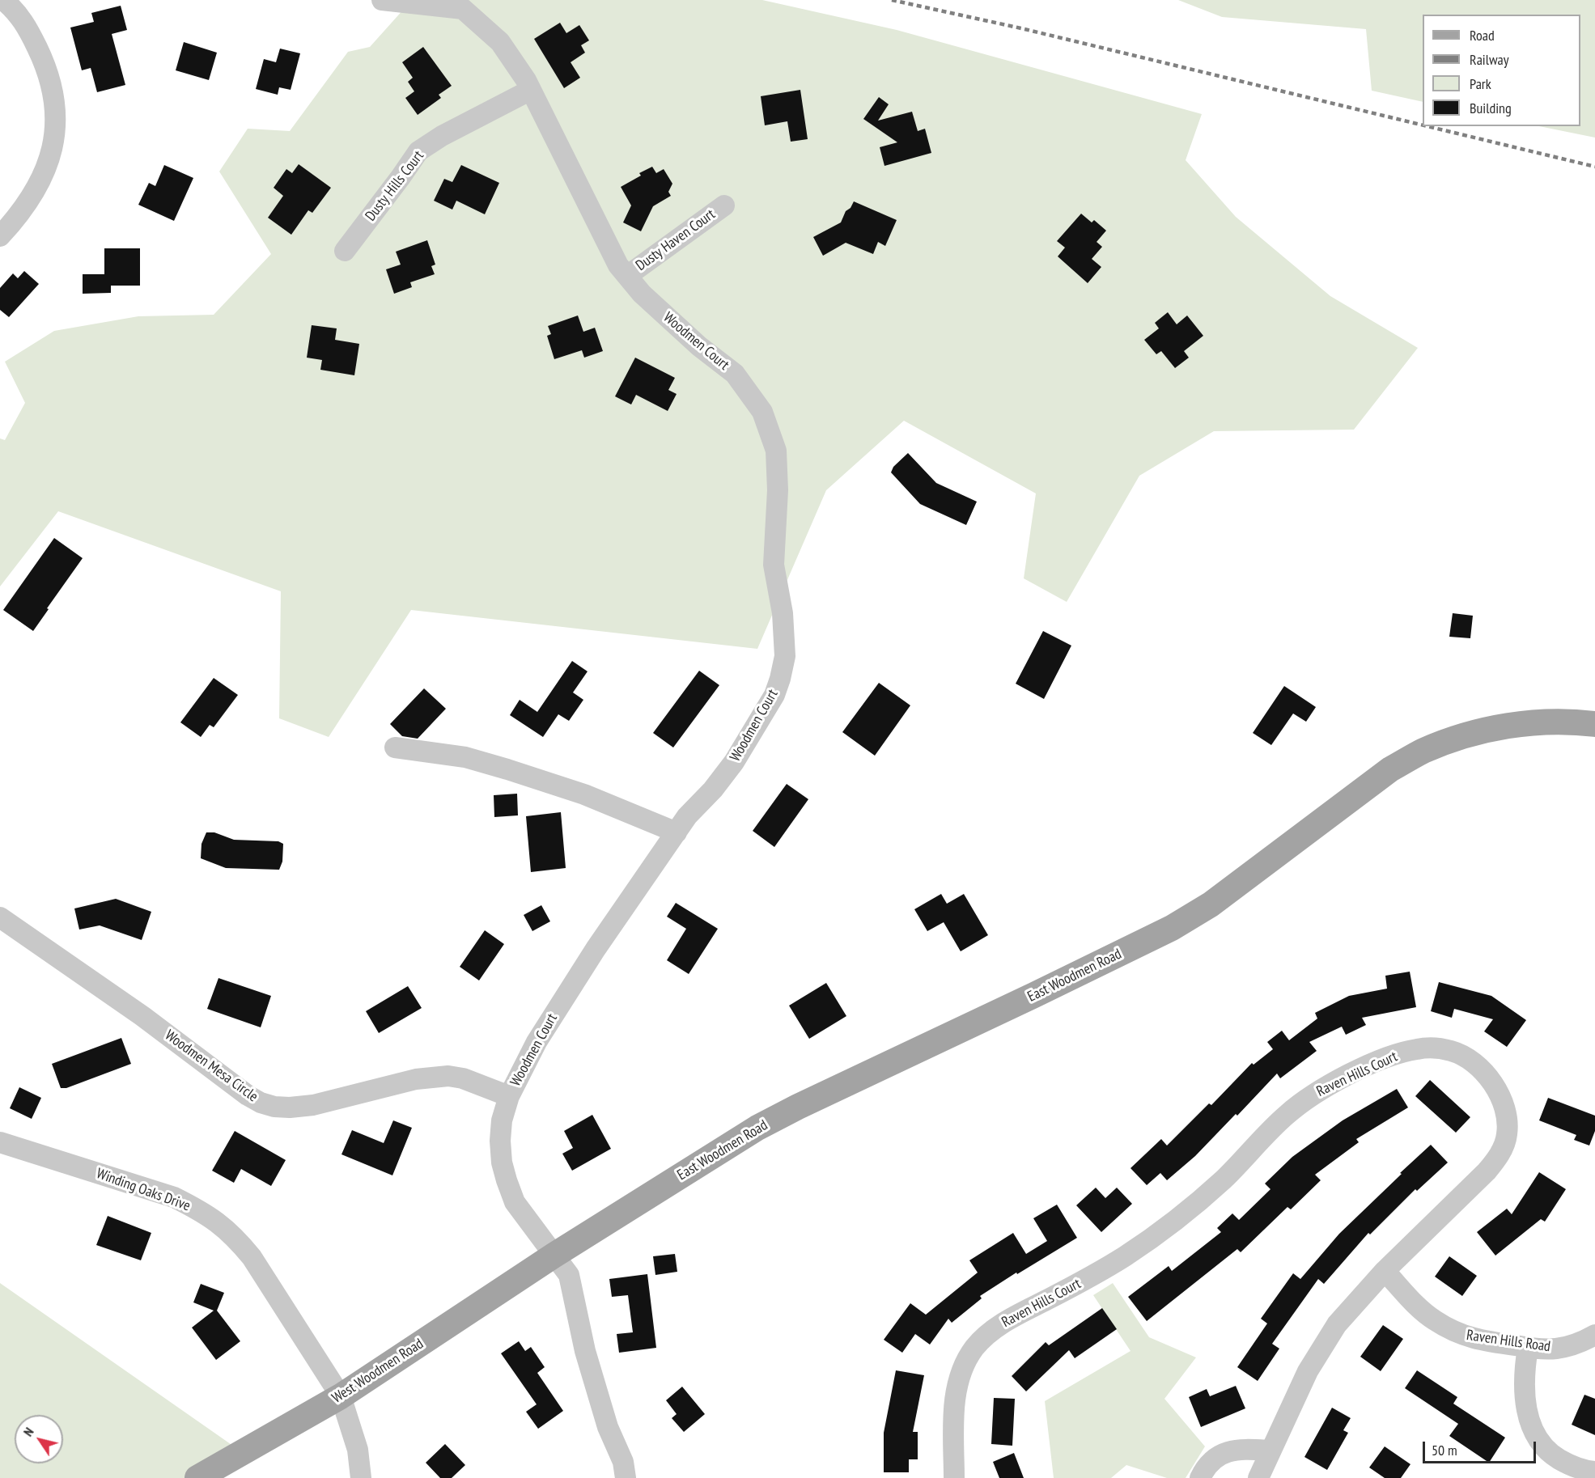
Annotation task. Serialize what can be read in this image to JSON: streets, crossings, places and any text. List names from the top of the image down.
{
  "streets": {
    "main road": ["East Woodmen Road", "West Woodmen Road"],
    "street": [
      "Dusty Hills Court",
      "Dusty Haven Court",
      "Woodmen Court",
      "Woodmen Mesa Circle",
      "Raven Hills Court",
      "Winding Oaks Drive",
      "Raven Hills Road"
    ]
  },
  "crossings": [
    ["Dusty Hills Court", "Woodmen Court"],
    ["Dusty Haven Court", "Woodmen Court"],
    ["Woodmen Court", "East Woodmen Road"],
    ["Woodmen Court", "Woodmen Mesa Circle"],
    ["Woodmen Court", "West Woodmen Road"],
    ["East Woodmen Road", "West Woodmen Road"],
    ["Raven Hills Court", "Raven Hills Road"],
    ["Winding Oaks Drive", "West Woodmen Road"]
  ],
  "legend": [
    "Road",
    "Railway",
    "Park",
    "Building"
  ],
  "scale_bar": "50 m",
  "north": "top left"
}
